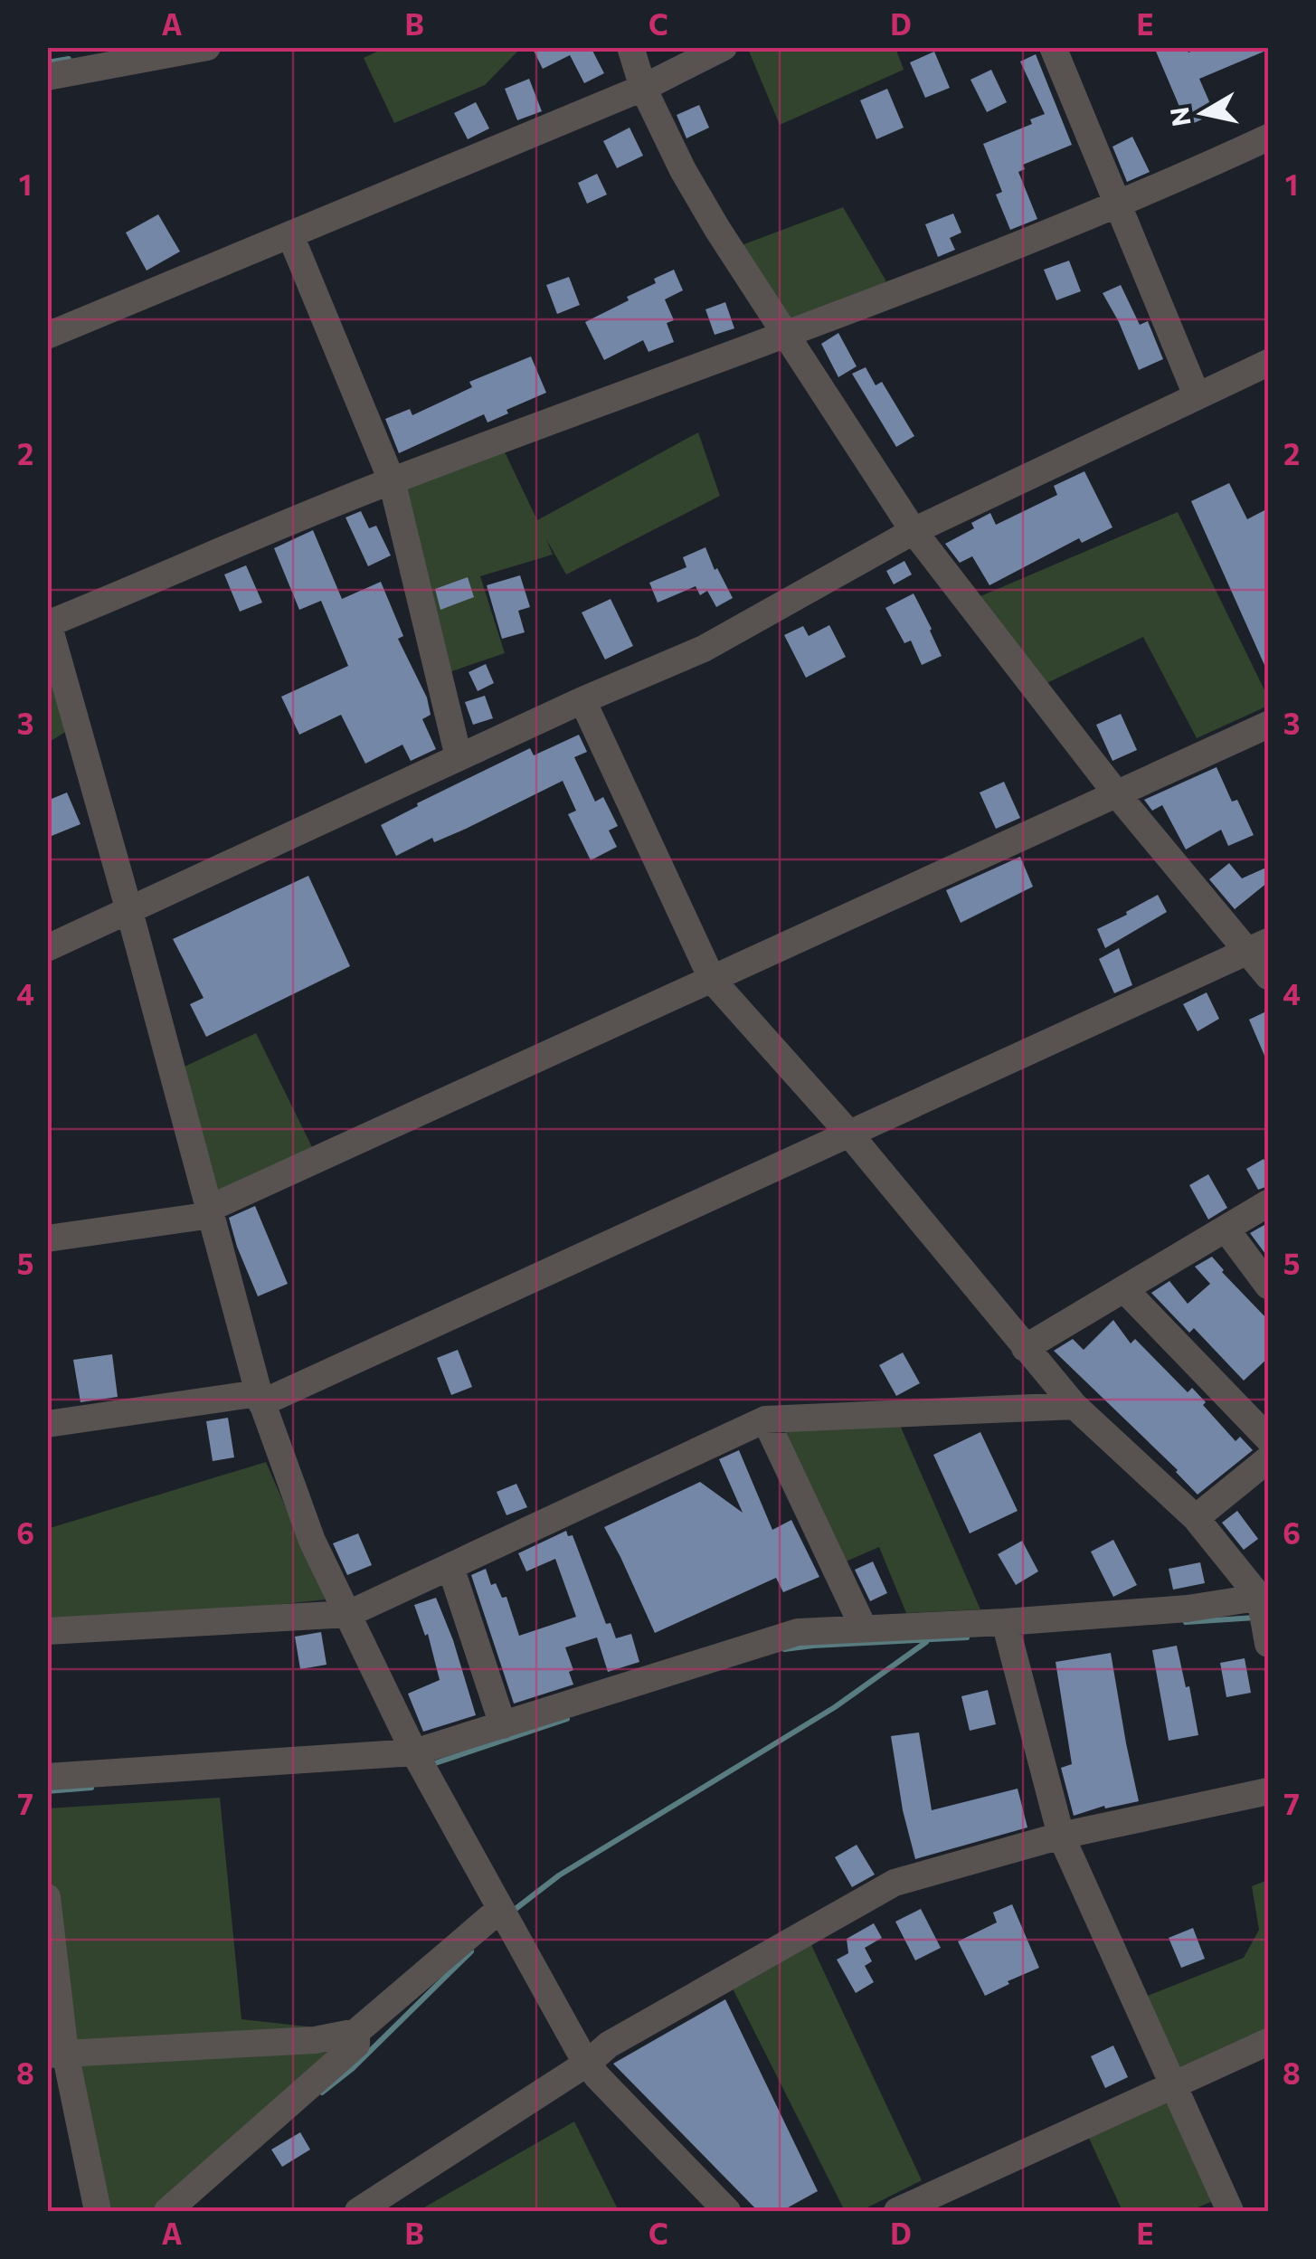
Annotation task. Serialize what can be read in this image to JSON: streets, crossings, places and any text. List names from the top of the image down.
{
  "north": "left",
  "grid": {
    "columns": [
      "A",
      "B",
      "C",
      "D",
      "E"
    ],
    "rows": [
      "1",
      "2",
      "3",
      "4",
      "5",
      "6",
      "7",
      "8"
    ]
  }
}
